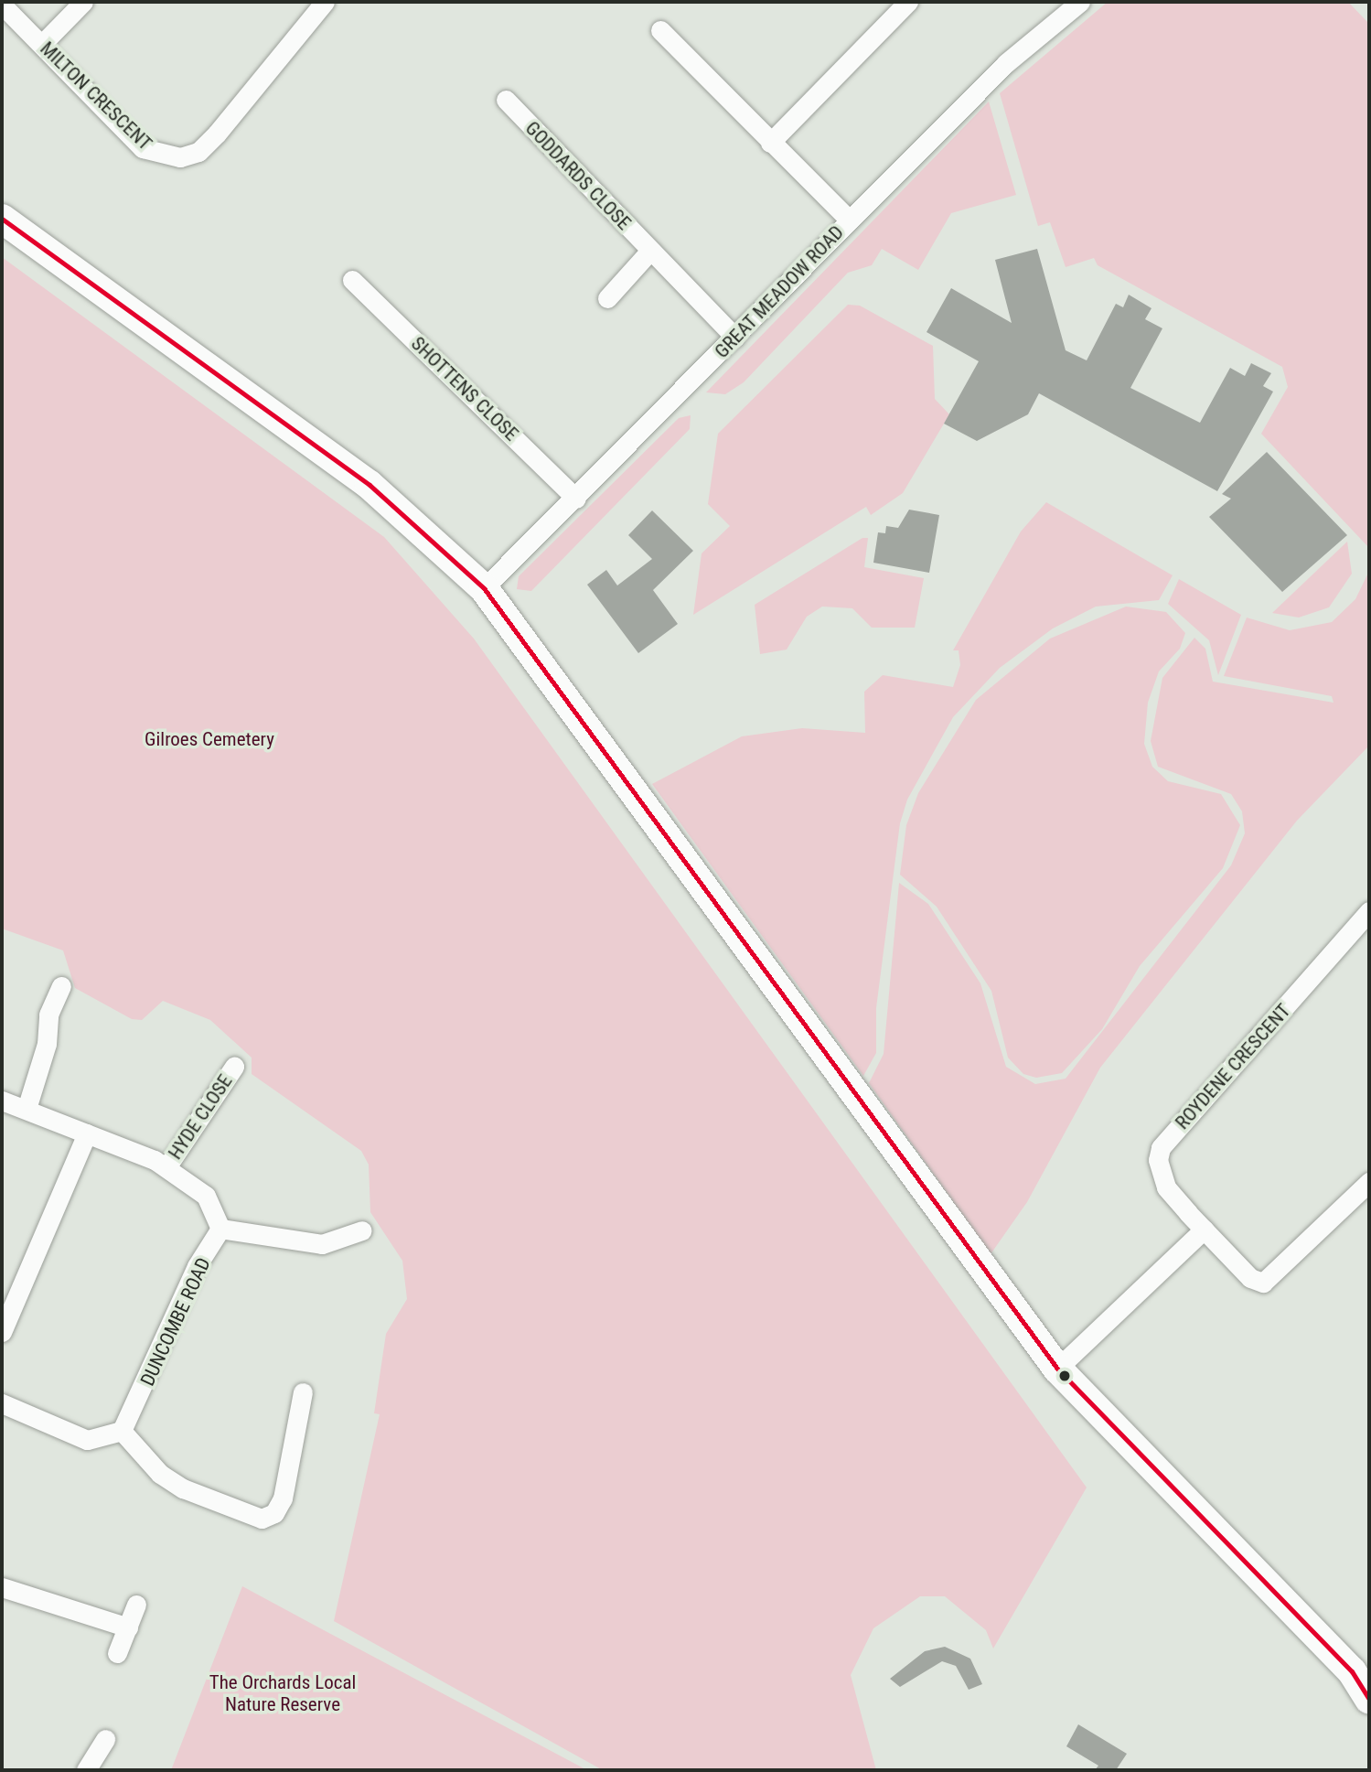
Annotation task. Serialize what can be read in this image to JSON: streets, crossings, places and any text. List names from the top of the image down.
{
  "streets": {
    "street": [
      "MILTON CRESCENT",
      "GODDARDS CLOSE",
      "GREAT MEADOW ROAD",
      "SHOTTENS CLOSE",
      "ROYDENE CRESCENT",
      "HYDE CLOSE",
      "DUNCOMBE ROAD"
    ]
  },
  "crossings": [
    ["GODDARDS CLOSE", "GREAT MEADOW ROAD"],
    ["GREAT MEADOW ROAD", "SHOTTENS CLOSE"]
  ],
  "parks": ["Gilroes Cemetery", "The Orchards Local Nature Reserve"]
}
